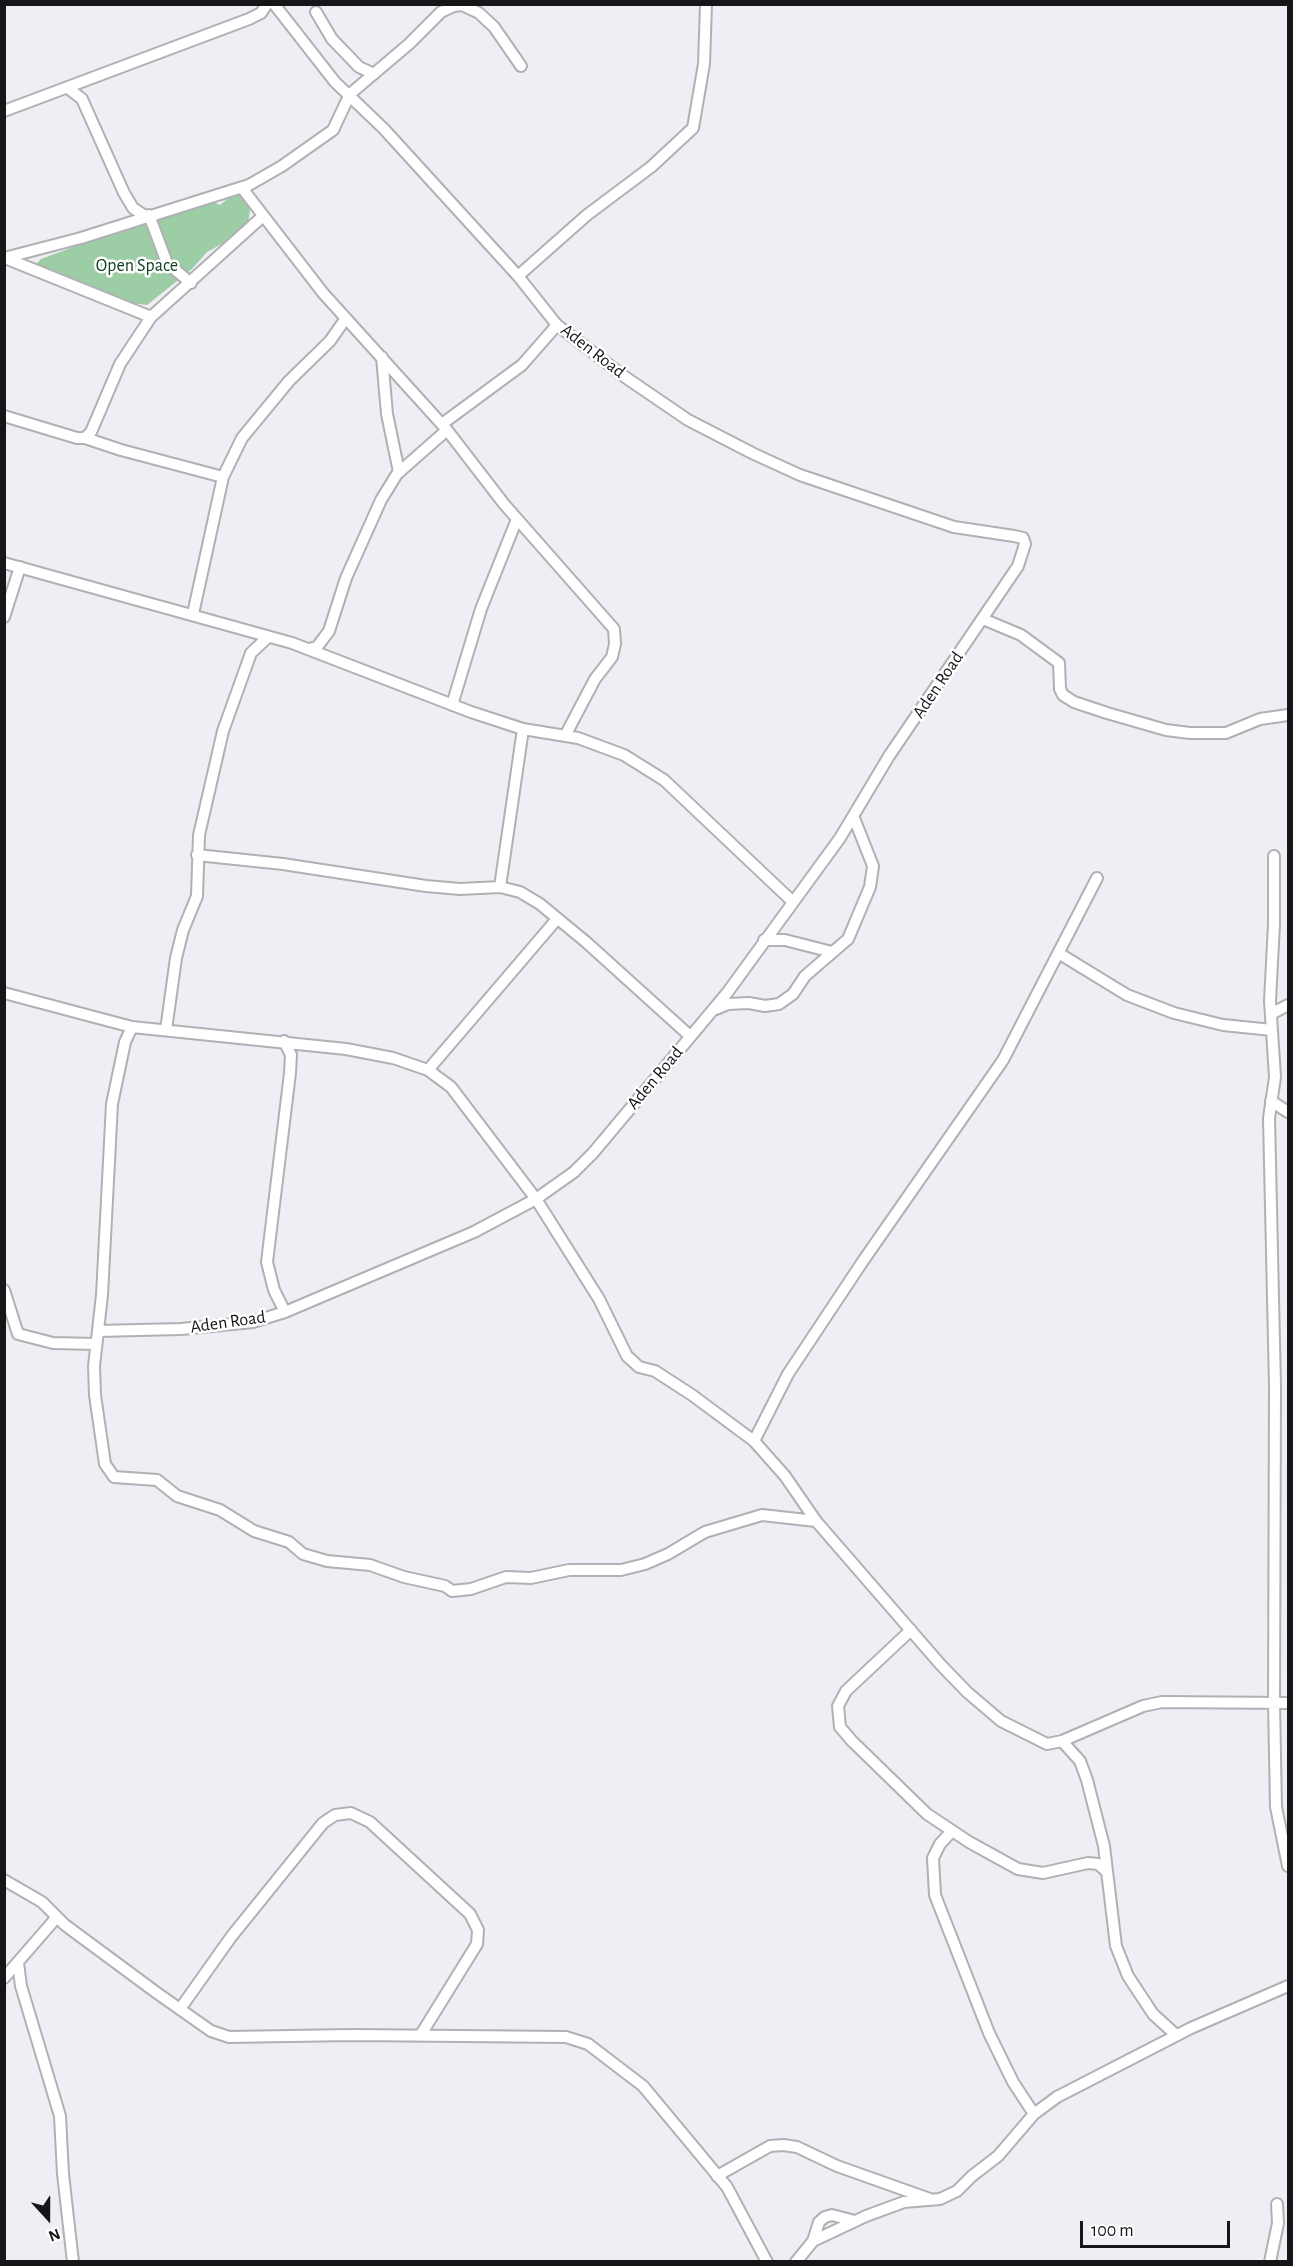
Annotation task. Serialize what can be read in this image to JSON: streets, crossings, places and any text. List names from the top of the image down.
{
  "streets": {
    "street": ["Aden Road"]
  },
  "parks": ["Open Space"],
  "scale_bar": "100 m",
  "north": "bottom"
}
